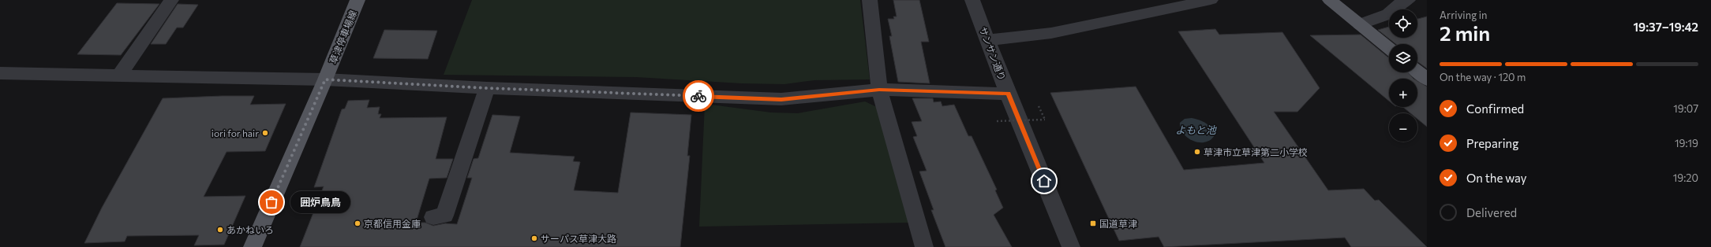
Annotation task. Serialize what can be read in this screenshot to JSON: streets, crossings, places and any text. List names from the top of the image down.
{
  "streets": {
    "main road": ["草津停車場線"],
    "street": ["サンサン通り"]
  },
  "water": ["よもと池"],
  "places": {
    "other": [
      "iori for hair",
      "草津市立草津第二小学校",
      "囲炉鳥鳥",
      "京都信用金庫",
      "あかねいろ",
      "サーパス草津大路"
    ],
    "transit": ["国道草津"]
  },
  "page": {
    "heading": ["2 min", "Arriving in", "19:37–19:42"],
    "map_buttons": ["+", "−"],
    "bar": "On the way · 120 m",
    "list": [
      ["Confirmed", "19:07"],
      ["Preparing", "19:19"],
      ["On the way", "19:20"],
      "Delivered"
    ],
    "bubble": "囲炉鳥鳥"
  }
}
